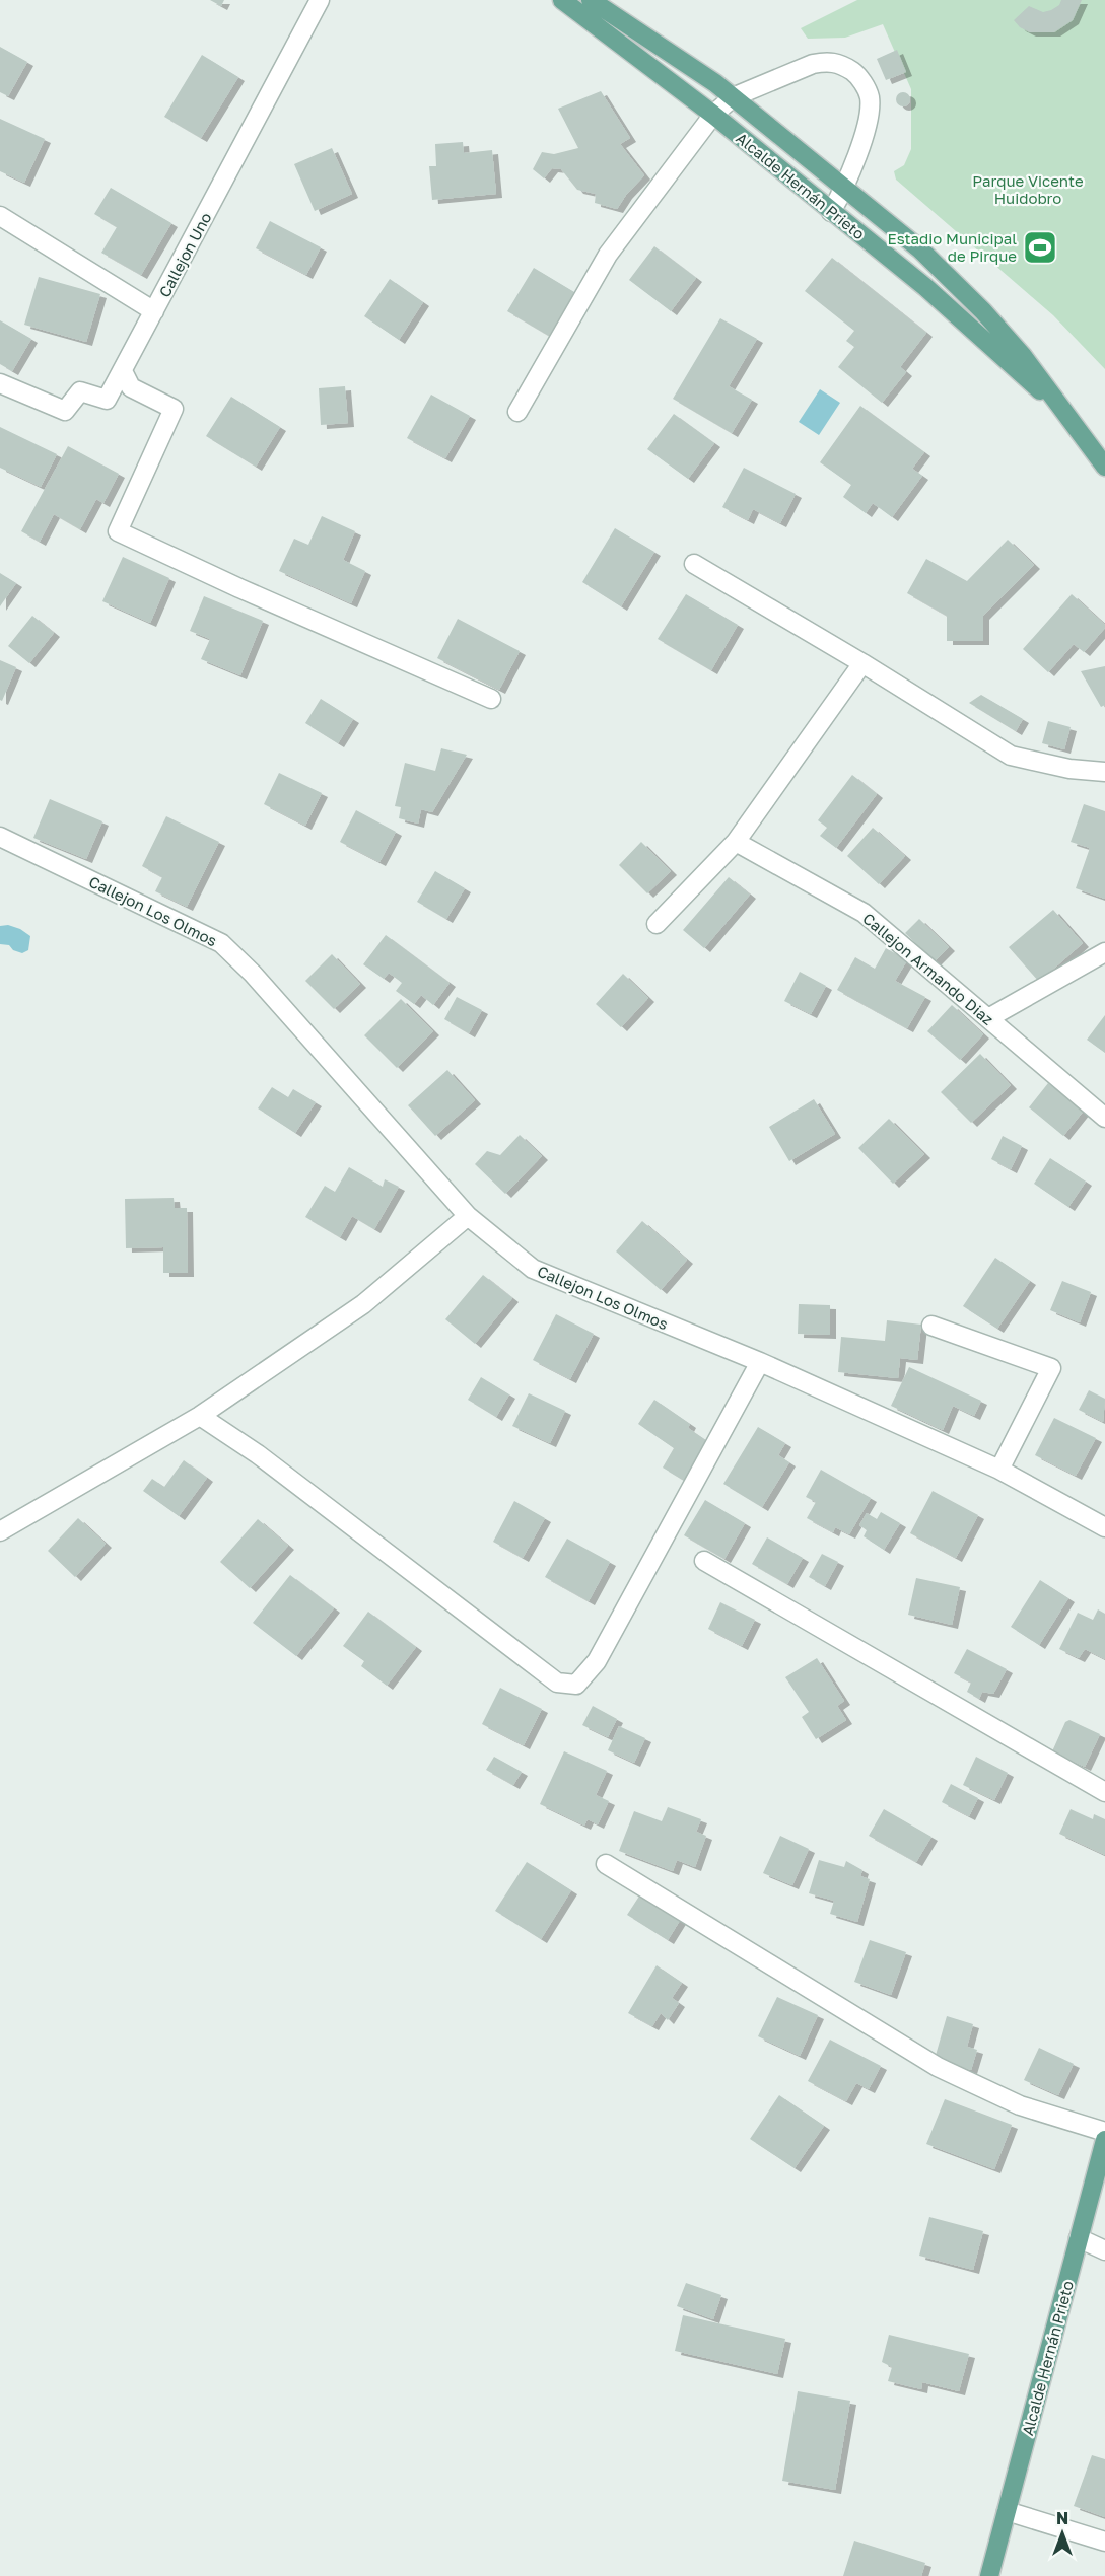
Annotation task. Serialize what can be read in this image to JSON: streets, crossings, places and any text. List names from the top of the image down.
{
  "streets": {
    "main road": ["Alcalde Hernán Prieto"],
    "street": ["Callejon Uno", "Callejon Los Olmos", "Callejon Armando Diaz"]
  },
  "parks": ["Parque Vicente Huidobro"],
  "places": {
    "sports": ["Estadio Municipal de Pirque"]
  },
  "north": "top"
}
